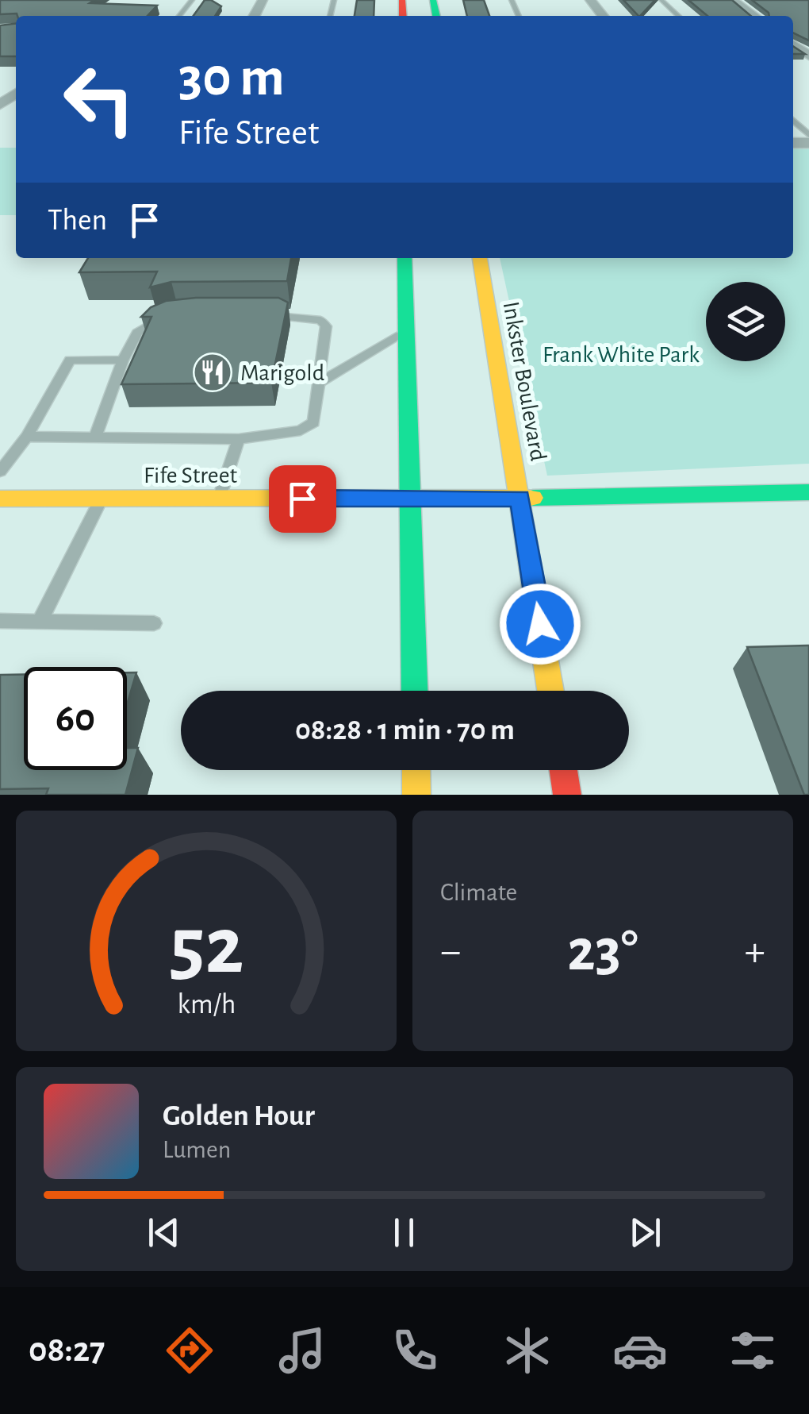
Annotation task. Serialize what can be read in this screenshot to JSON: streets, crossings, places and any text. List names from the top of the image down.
{
  "streets": {
    "main road": ["Inkster Boulevard", "Fife Street"]
  },
  "crossings": [
    ["Inkster Boulevard", "Fife Street"]
  ],
  "parks": ["Frank White Park"],
  "places": {
    "restaurant": ["Marigold"]
  },
  "page": {
    "turn": ["30 m", "Fife Street"],
    "then": "Then",
    "limit": "60",
    "trip": "08:28 · 1 min · 70 m",
    "tile": "Climate",
    "heat": ["−", "23°", "+"],
    "song": ["Golden Hour", "Lumen"],
    "tabs": "08:27",
    "gauge": ["52", "km/h"]
  }
}
